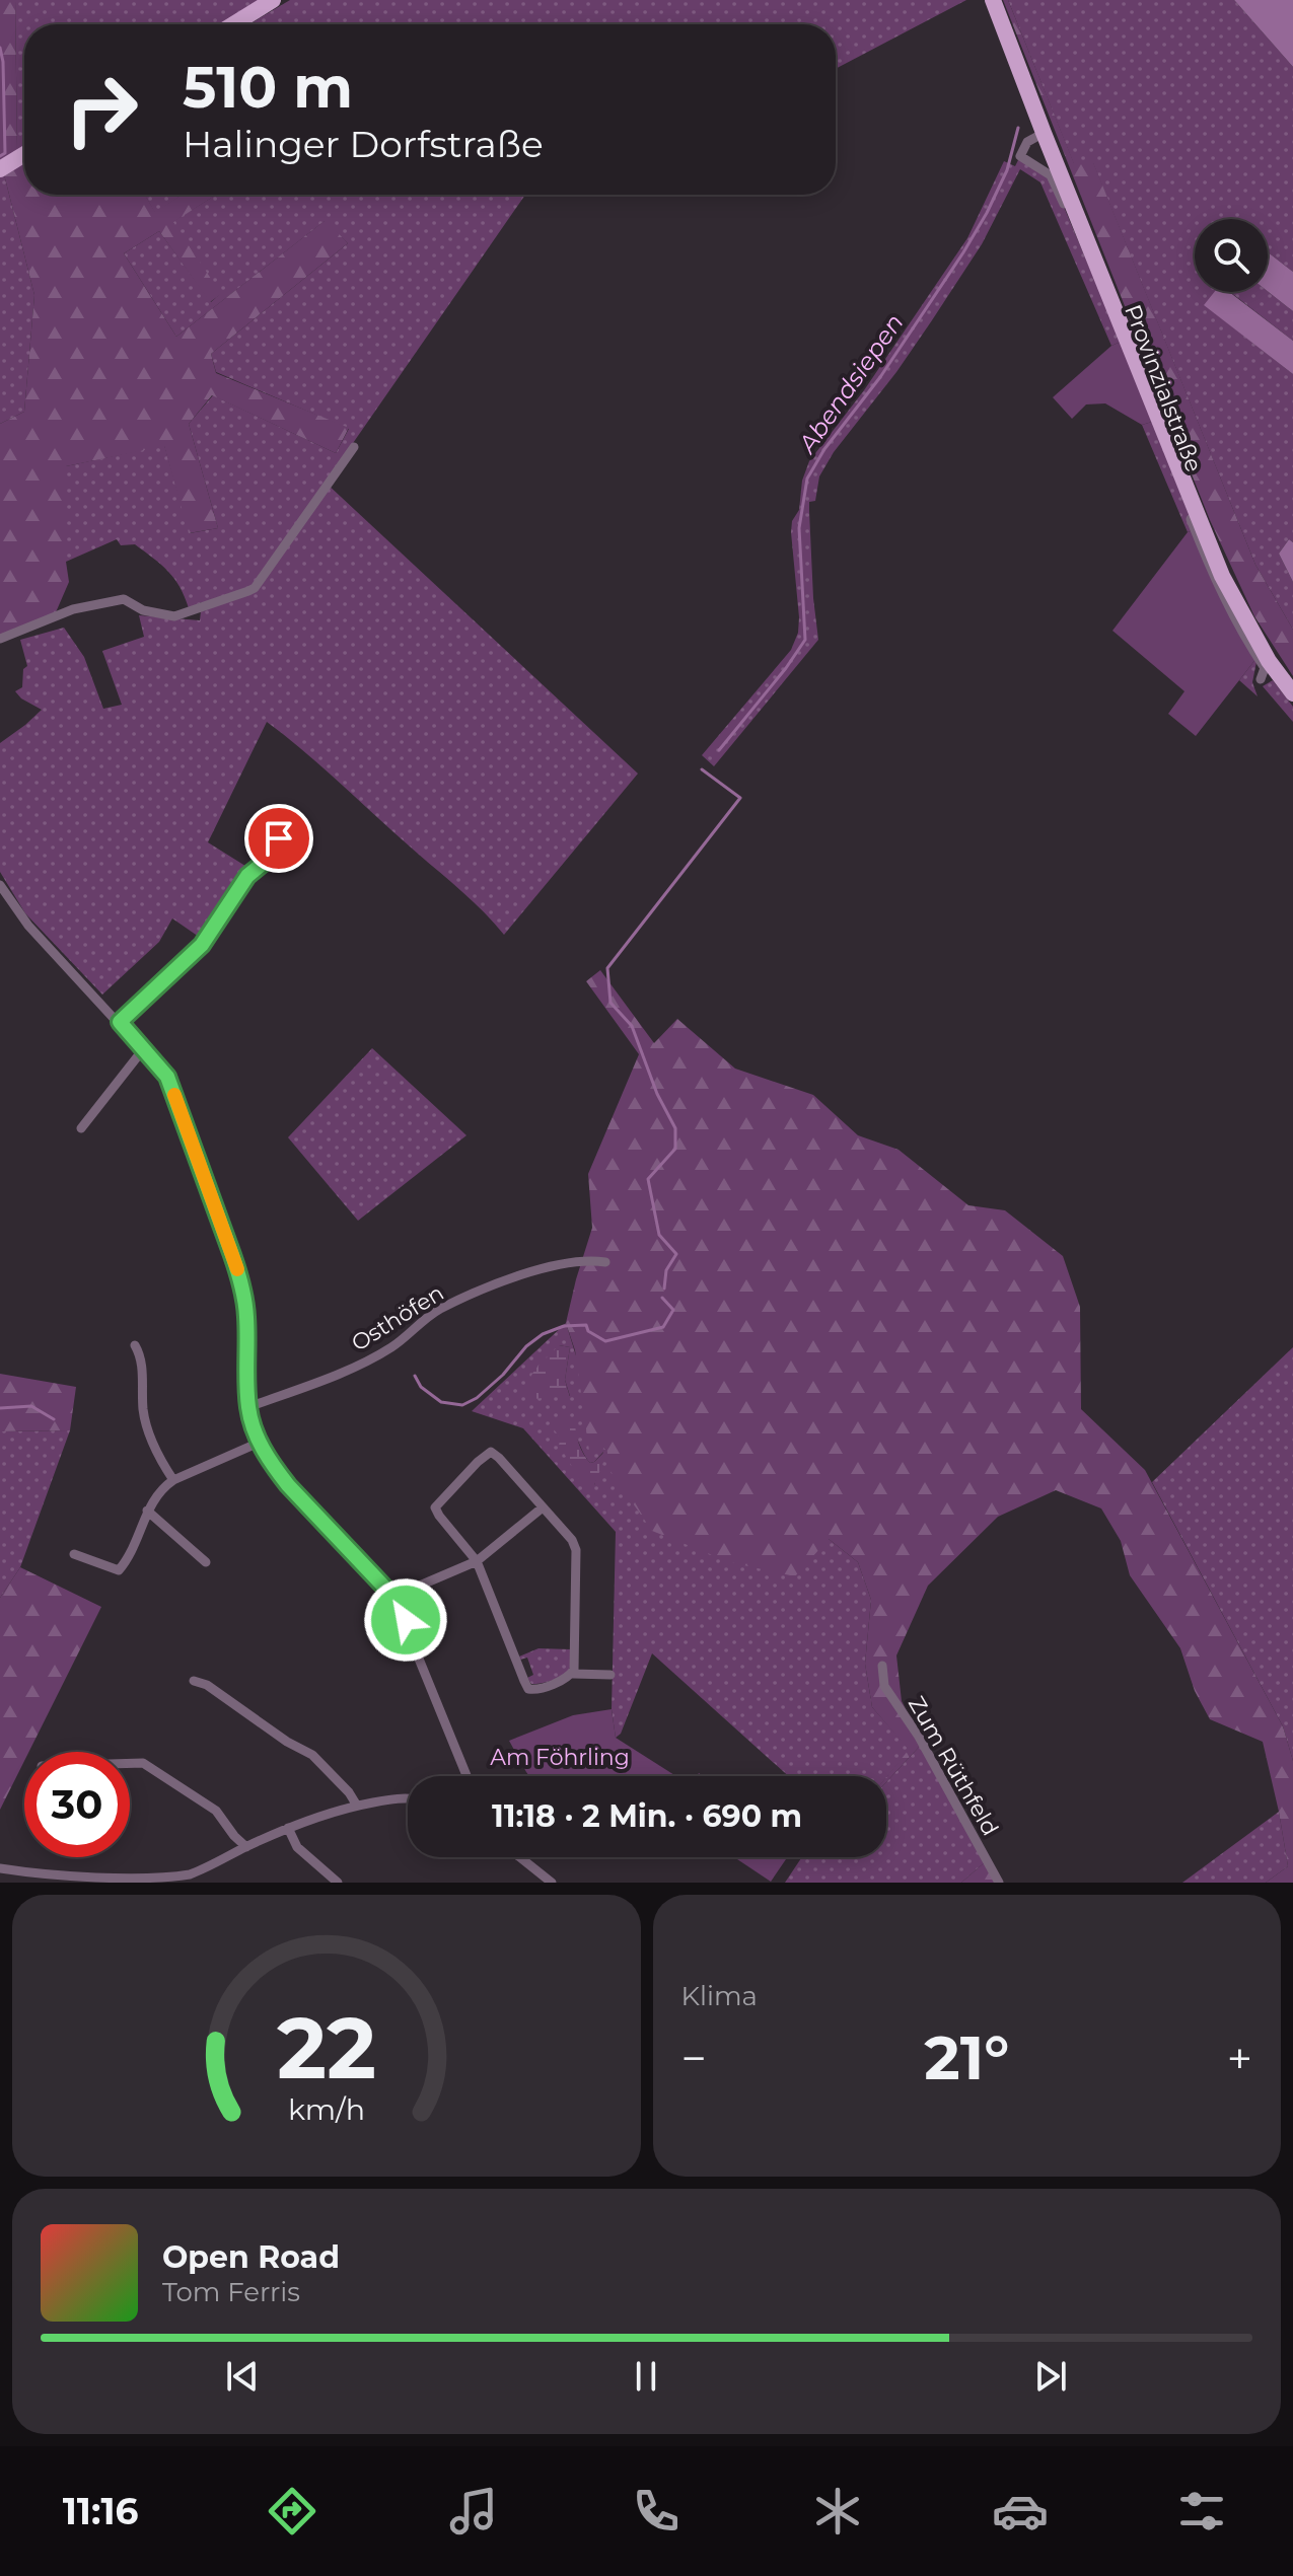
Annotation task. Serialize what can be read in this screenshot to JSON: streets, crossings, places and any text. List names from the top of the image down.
{
  "streets": {
    "main road": ["Provinzialstraße"],
    "street": ["Osthöfen", "Zum Rüthfeld"]
  },
  "water": ["Abendsiepen"],
  "parks": ["Am Föhrling"],
  "page": {
    "turn": ["510 m", "Halinger Dorfstraße"],
    "limit": "30",
    "trip": "11:18 · 2 Min. · 690 m",
    "tile": "Klima",
    "heat": ["−", "21°", "+"],
    "song": ["Open Road", "Tom Ferris"],
    "tabs": "11:16",
    "gauge": ["22", "km/h"]
  }
}
